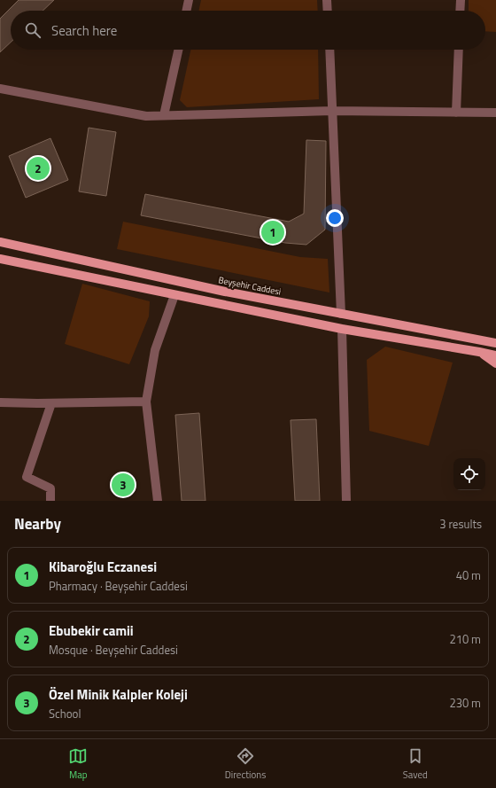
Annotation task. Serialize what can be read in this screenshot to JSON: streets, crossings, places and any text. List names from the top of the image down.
{
  "streets": {
    "main road": ["Beyşehir Caddesi"]
  },
  "page": {
    "search": "Search here",
    "pins": ["2", "1", "3"],
    "heading": ["Nearby", "3 results"],
    "list": [
      {
        "mark": "1",
        "name": "Kibaroğlu Eczanesi",
        "note": "Pharmacy · Beyşehir Caddesi",
        "value": "40 m"
      },
      {
        "mark": "2",
        "name": "Ebubekir camii",
        "note": "Mosque · Beyşehir Caddesi",
        "value": "210 m"
      },
      {
        "mark": "3",
        "name": "Özel Minik Kalpler Koleji",
        "note": "School",
        "value": "230 m"
      }
    ],
    "nav": ["Map", "Directions", "Saved"]
  }
}
